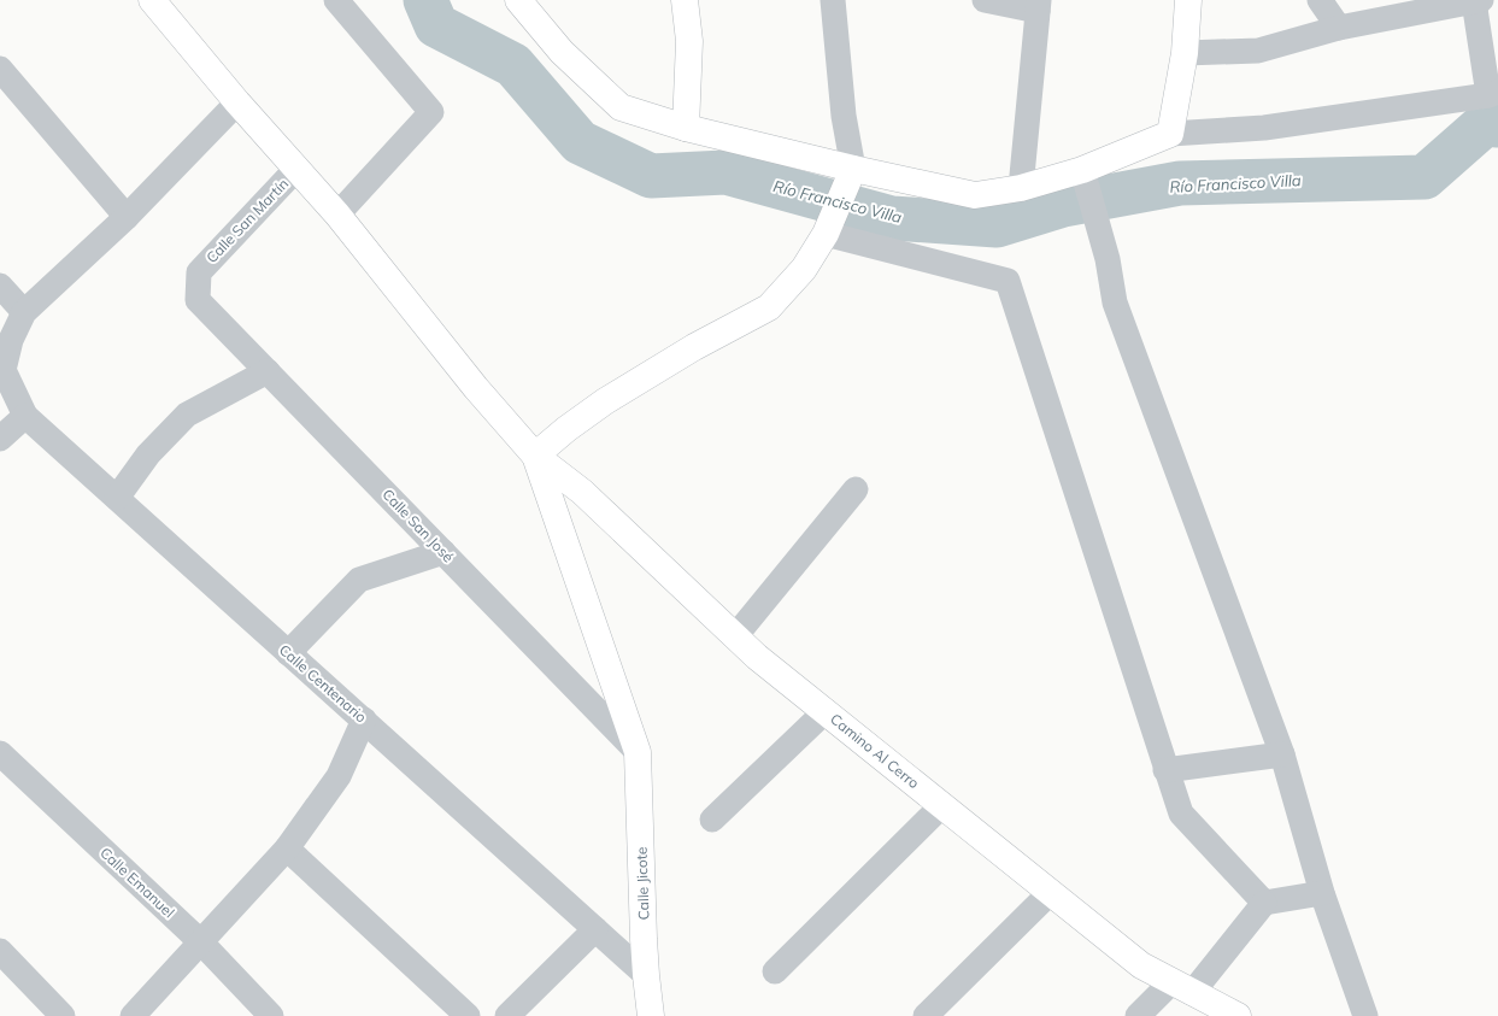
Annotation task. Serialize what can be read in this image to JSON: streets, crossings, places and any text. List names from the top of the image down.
{
  "streets": {
    "main road": ["Camino Al Cerro", "Calle Jicote"],
    "street": [
      "Calle San Martín",
      "Calle San José",
      "Calle Centenario",
      "Calle Emanuel"
    ]
  },
  "crossings": [
    ["Calle San Martín", "Calle San José"],
    ["Calle San José", "Calle Jicote"],
    ["Calle Centenario", "Calle Jicote"],
    ["Camino Al Cerro", "Calle Jicote"]
  ],
  "water": ["Río Francisco Villa"]
}
